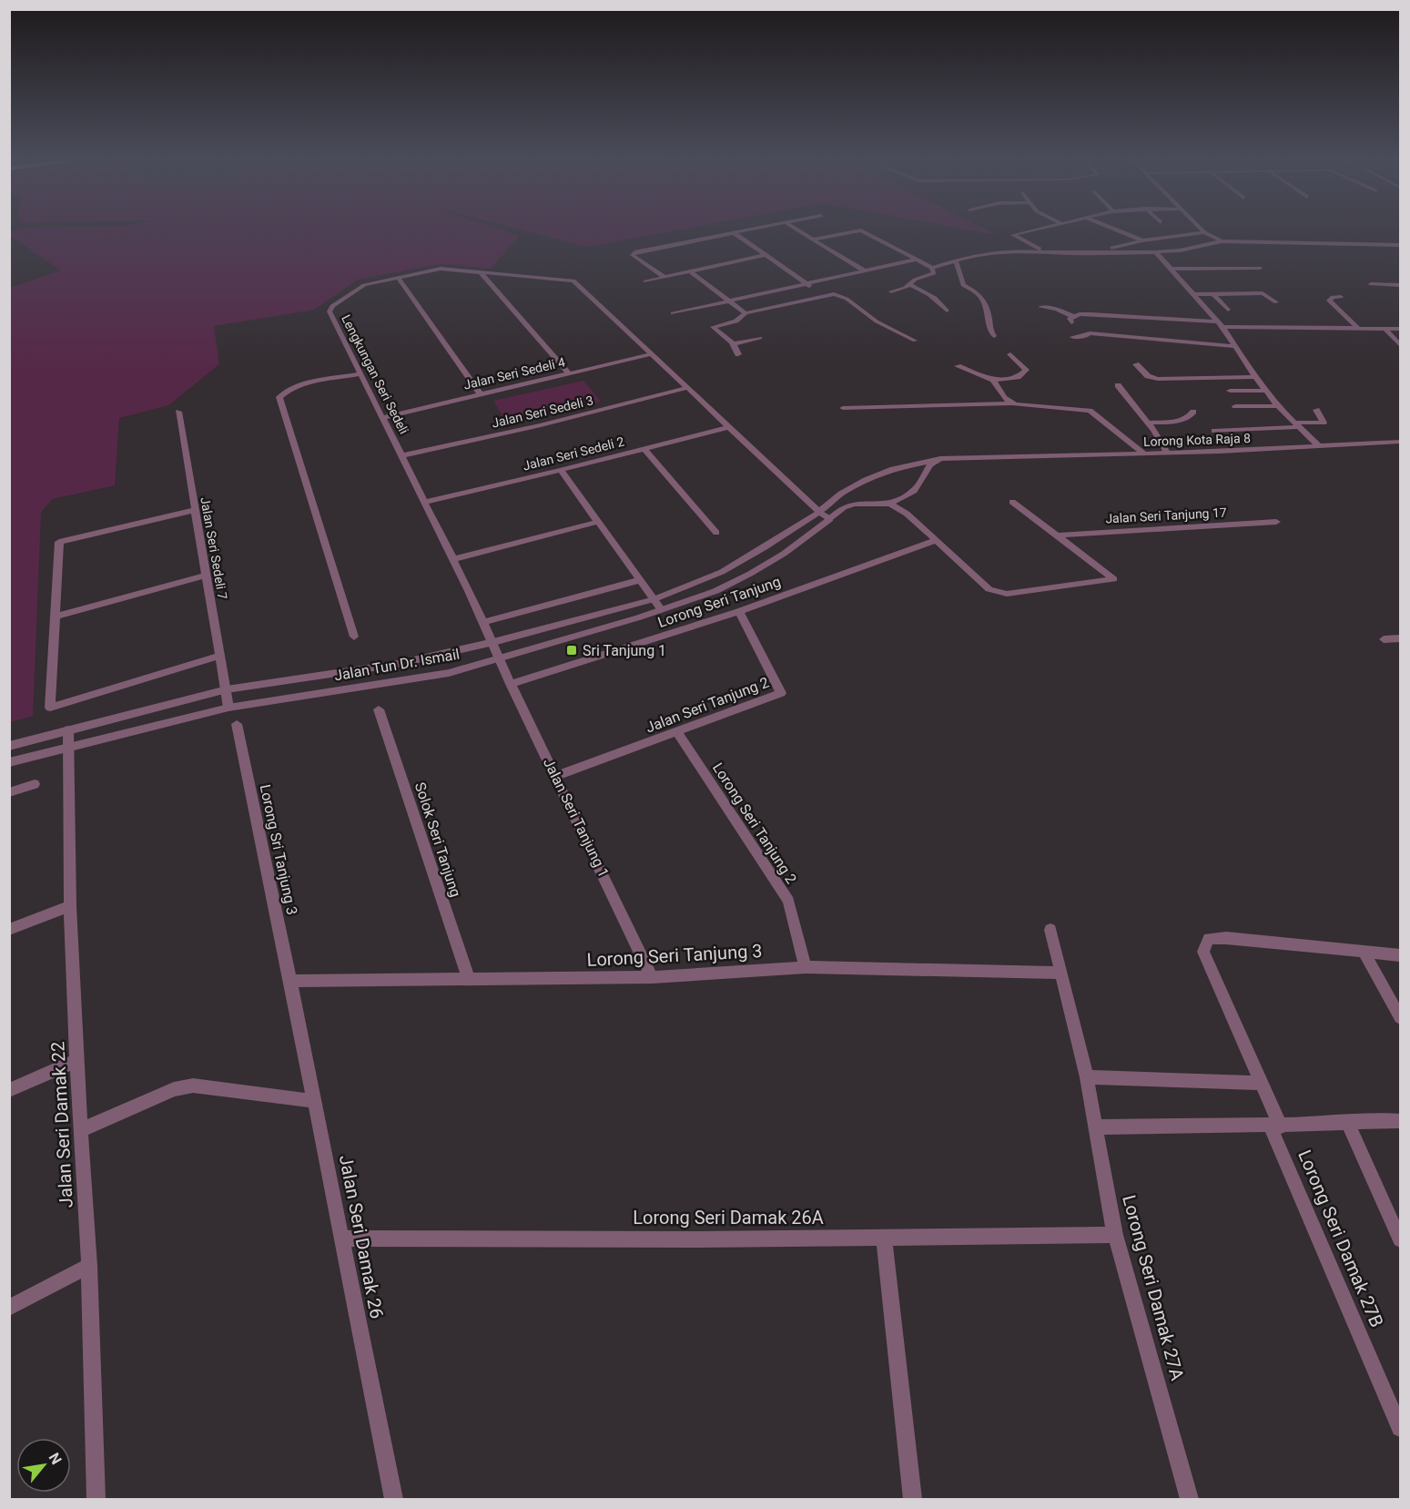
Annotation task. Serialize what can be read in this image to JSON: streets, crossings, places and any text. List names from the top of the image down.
{
  "streets": {
    "street": [
      "Jalan Seri Sedeli 4",
      "Lengkungan Seri Sedeli",
      "Jalan Seri Sedeli 3",
      "Lorong Kota Raja 8",
      "Jalan Seri Sedeli 2",
      "Jalan Seri Tanjung 17",
      "Jalan Seri Sedeli 7",
      "Lorong Seri Tanjung",
      "Jalan Tun Dr. Ismail",
      "Jalan Seri Tanjung 2",
      "Jalan Seri Tanjung 1",
      "Lorong Seri Tanjung 2",
      "Solok Seri Tanjung",
      "Lorong Sri Tanjung 3",
      "Lorong Seri Tanjung 3",
      "Jalan Seri Damak 22",
      "Lorong Seri Damak 26A",
      "Jalan Seri Damak 26",
      "Lorong Seri Damak 27B",
      "Lorong Seri Damak 27A"
    ]
  },
  "crossings": [
    ["Jalan Seri Sedeli 4", "Lengkungan Seri Sedeli"],
    ["Lengkungan Seri Sedeli", "Jalan Seri Sedeli 3"],
    ["Lengkungan Seri Sedeli", "Jalan Seri Sedeli 2"],
    ["Lengkungan Seri Sedeli", "Jalan Tun Dr. Ismail"],
    ["Lengkungan Seri Sedeli", "Jalan Seri Tanjung 1"],
    ["Lorong Kota Raja 8", "Jalan Tun Dr. Ismail"],
    ["Jalan Seri Sedeli 7", "Jalan Tun Dr. Ismail"],
    ["Lorong Seri Tanjung", "Jalan Seri Tanjung 2"],
    ["Lorong Seri Tanjung", "Jalan Seri Tanjung 1"],
    ["Jalan Tun Dr. Ismail", "Jalan Seri Tanjung 1"],
    ["Jalan Tun Dr. Ismail", "Jalan Seri Damak 22"],
    ["Jalan Seri Tanjung 2", "Jalan Seri Tanjung 1"],
    ["Jalan Seri Tanjung 2", "Lorong Seri Tanjung 2"],
    ["Jalan Seri Tanjung 1", "Lorong Seri Tanjung 3"],
    ["Lorong Seri Tanjung 2", "Lorong Seri Tanjung 3"],
    ["Solok Seri Tanjung", "Lorong Seri Tanjung 3"],
    ["Lorong Sri Tanjung 3", "Lorong Seri Tanjung 3"],
    ["Lorong Sri Tanjung 3", "Jalan Seri Damak 26"],
    ["Lorong Seri Tanjung 3", "Jalan Seri Damak 26"],
    ["Lorong Seri Tanjung 3", "Lorong Seri Damak 27A"],
    ["Lorong Seri Damak 26A", "Jalan Seri Damak 26"],
    ["Lorong Seri Damak 26A", "Lorong Seri Damak 27A"]
  ],
  "places": {
    "transit": ["Sri Tanjung 1"]
  },
  "north": "top right"
}
